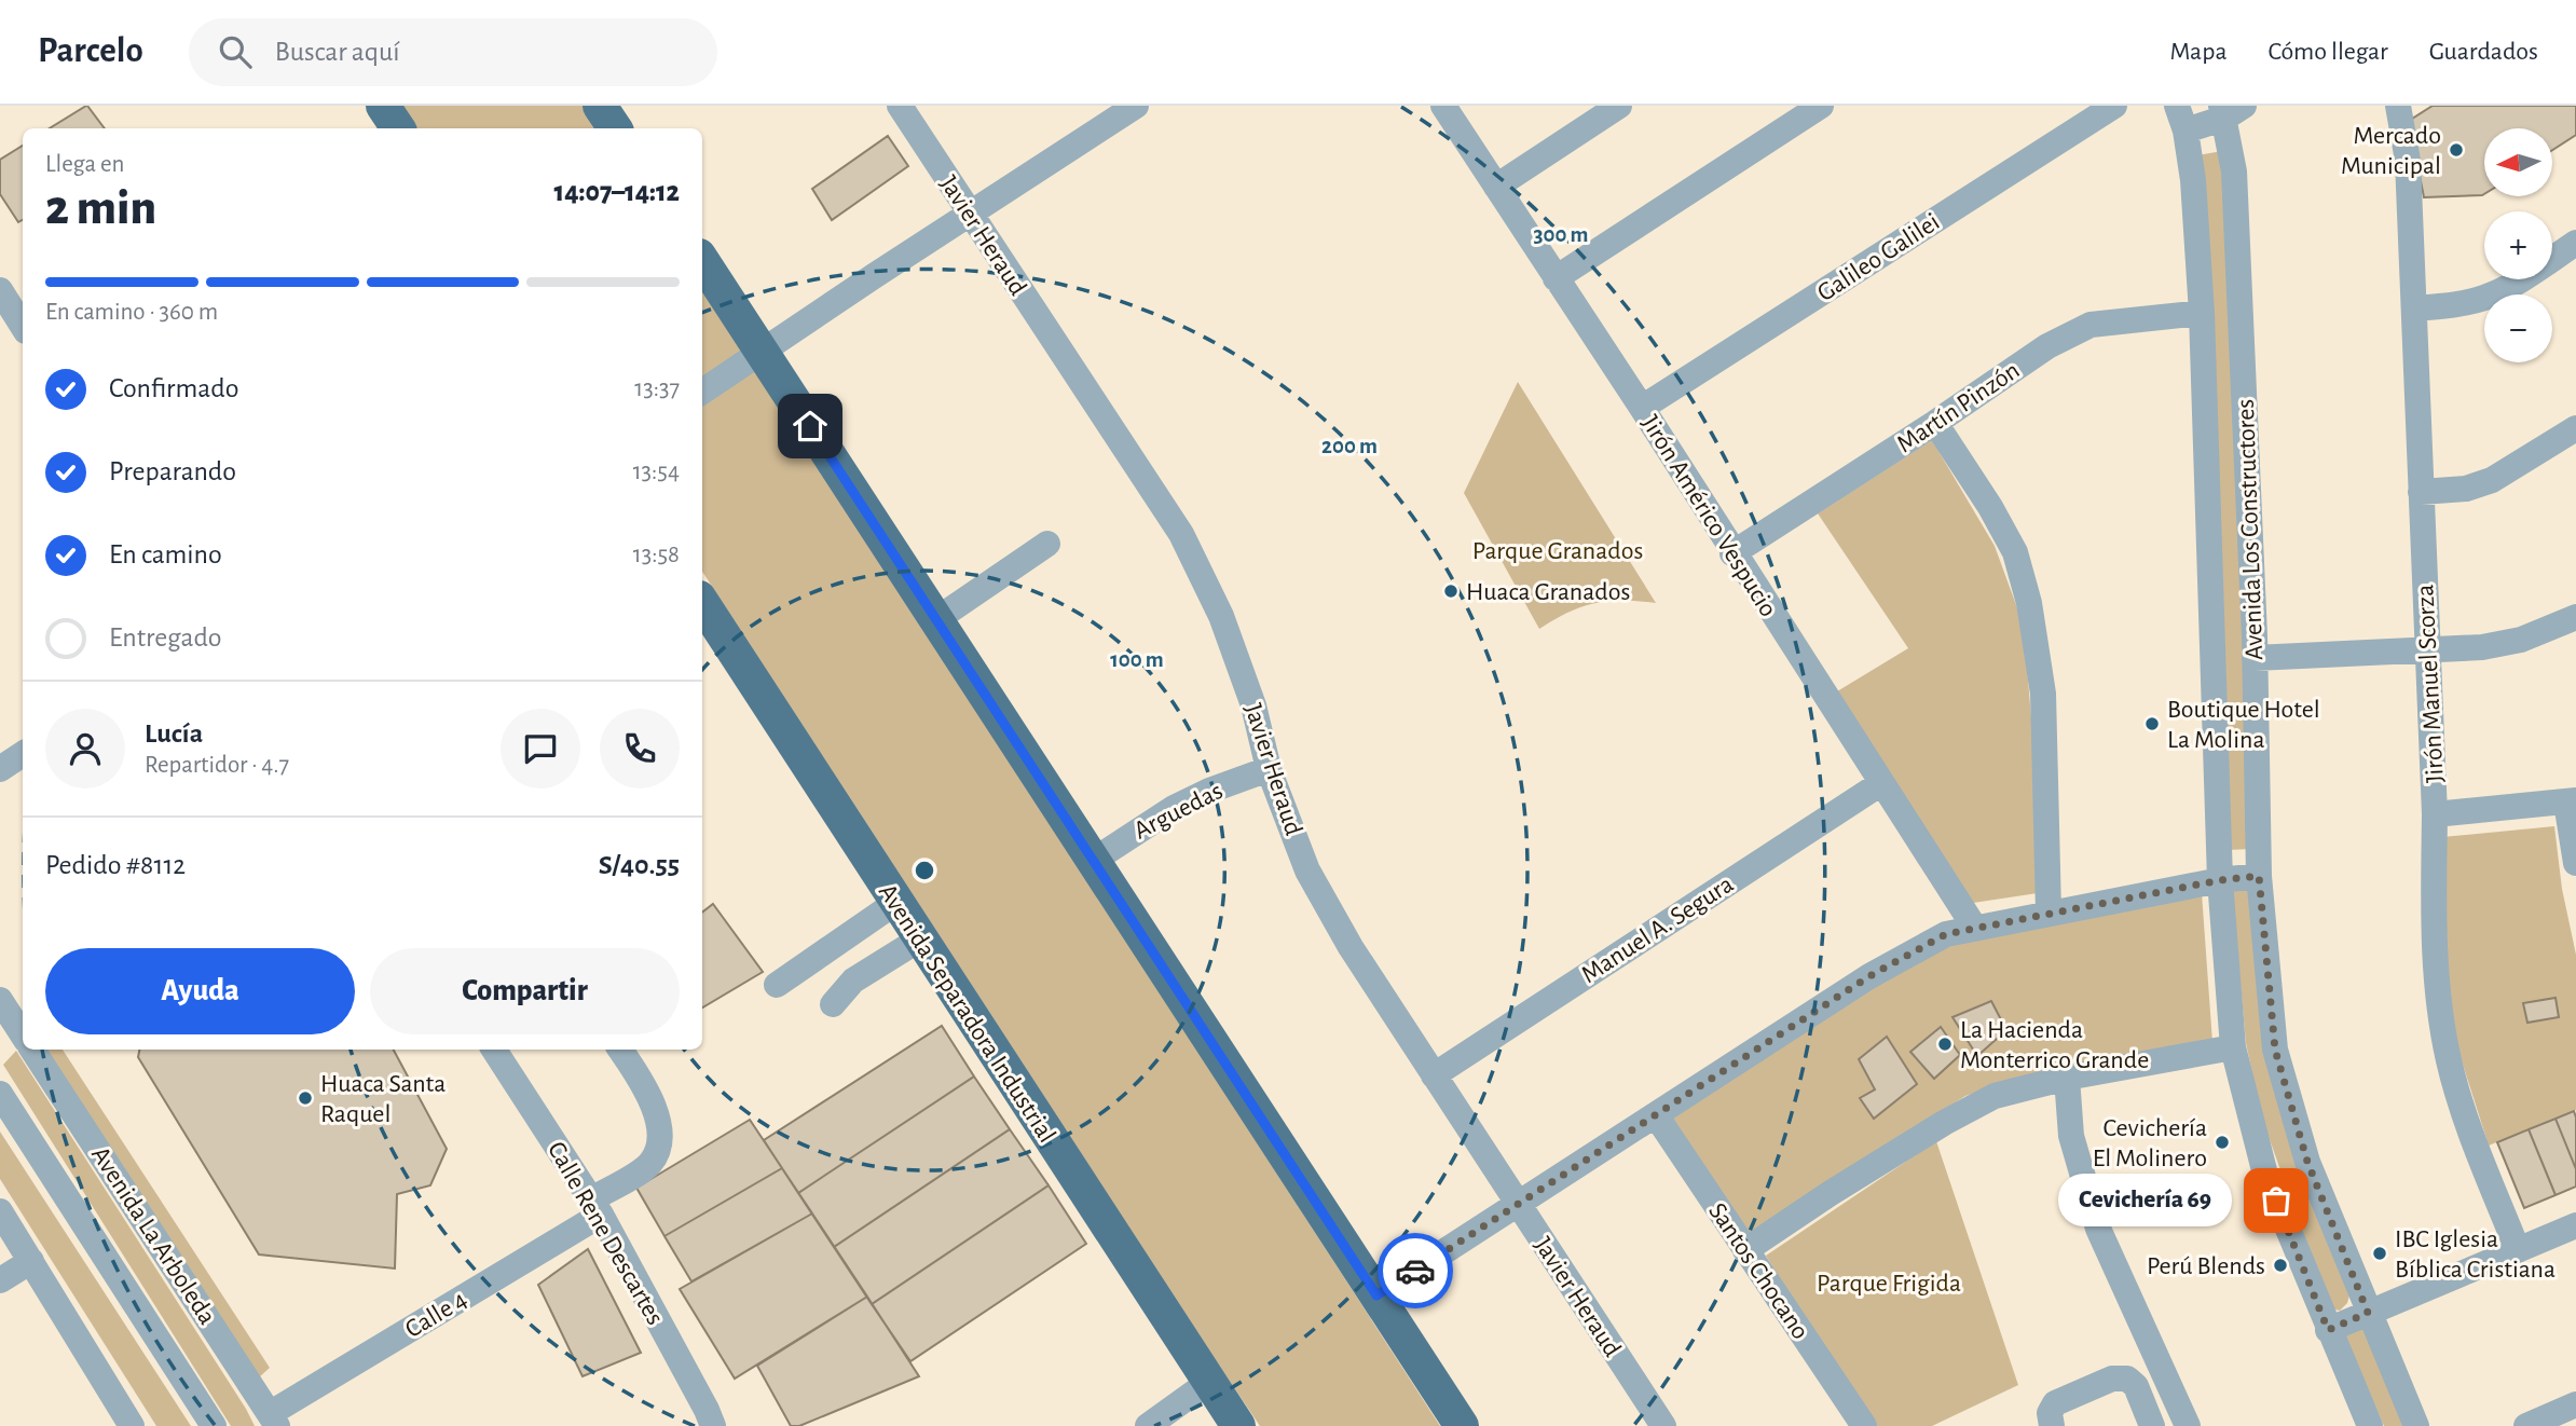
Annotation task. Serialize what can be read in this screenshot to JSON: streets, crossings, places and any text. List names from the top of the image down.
{
  "streets": {
    "main road": ["Avenida Separadora Industrial"],
    "street": [
      "Javier Heraud",
      "Galileo Galilei",
      "Martín Pinzón",
      "Jirón Américo Vespucio",
      "Avenida Los Constructores",
      "Jirón Manuel Scorza",
      "Arguedas",
      "Manuel A. Segura",
      "Calle Rene Descartes",
      "Avenida La Arboleda",
      "Santos Chocano",
      "Calle 4"
    ]
  },
  "crossings": [
    ["Javier Heraud", "Arguedas"],
    ["Javier Heraud", "Manuel A. Segura"],
    ["Galileo Galilei", "Jirón Américo Vespucio"],
    ["Martín Pinzón", "Jirón Américo Vespucio"],
    ["Martín Pinzón", "Avenida Los Constructores"],
    ["Jirón Américo Vespucio", "Manuel A. Segura"],
    ["Calle Rene Descartes", "Calle 4"],
    ["Avenida La Arboleda", "Calle 4"]
  ],
  "parks": ["Parque Granados", "Parque Frigida"],
  "places": [
    "Mercado Municipal",
    "Huaca Granados",
    "Boutique Hotel La Molina",
    "La Hacienda Monterrico Grande",
    "Huaca Santa Raquel",
    "Cevichería El Molinero",
    "Cevichería 69",
    "IBC Iglesia Bíblica Cristiana",
    "Perú Blends"
  ],
  "north": "left",
  "page": {
    "header": "Parcelo",
    "search": "Buscar aquí",
    "nav": ["Mapa", "Cómo llegar", "Guardados"],
    "map_buttons": ["+", "−"],
    "heading": ["2 min", "Llega en", "14:07–14:12"],
    "panel": [
      "Lucía",
      "Repartidor · 4.7",
      "Pedido #8112",
      "S/40.55"
    ],
    "bar": "En camino · 360 m",
    "list": [
      ["Confirmado", "13:37"],
      ["Preparando", "13:54"],
      ["En camino", "13:58"],
      "Entregado"
    ],
    "buttons": ["Ayuda", "Compartir"],
    "bubble": "Cevichería 69"
  },
  "rings": ["300 m", "200 m", "100 m"]
}
